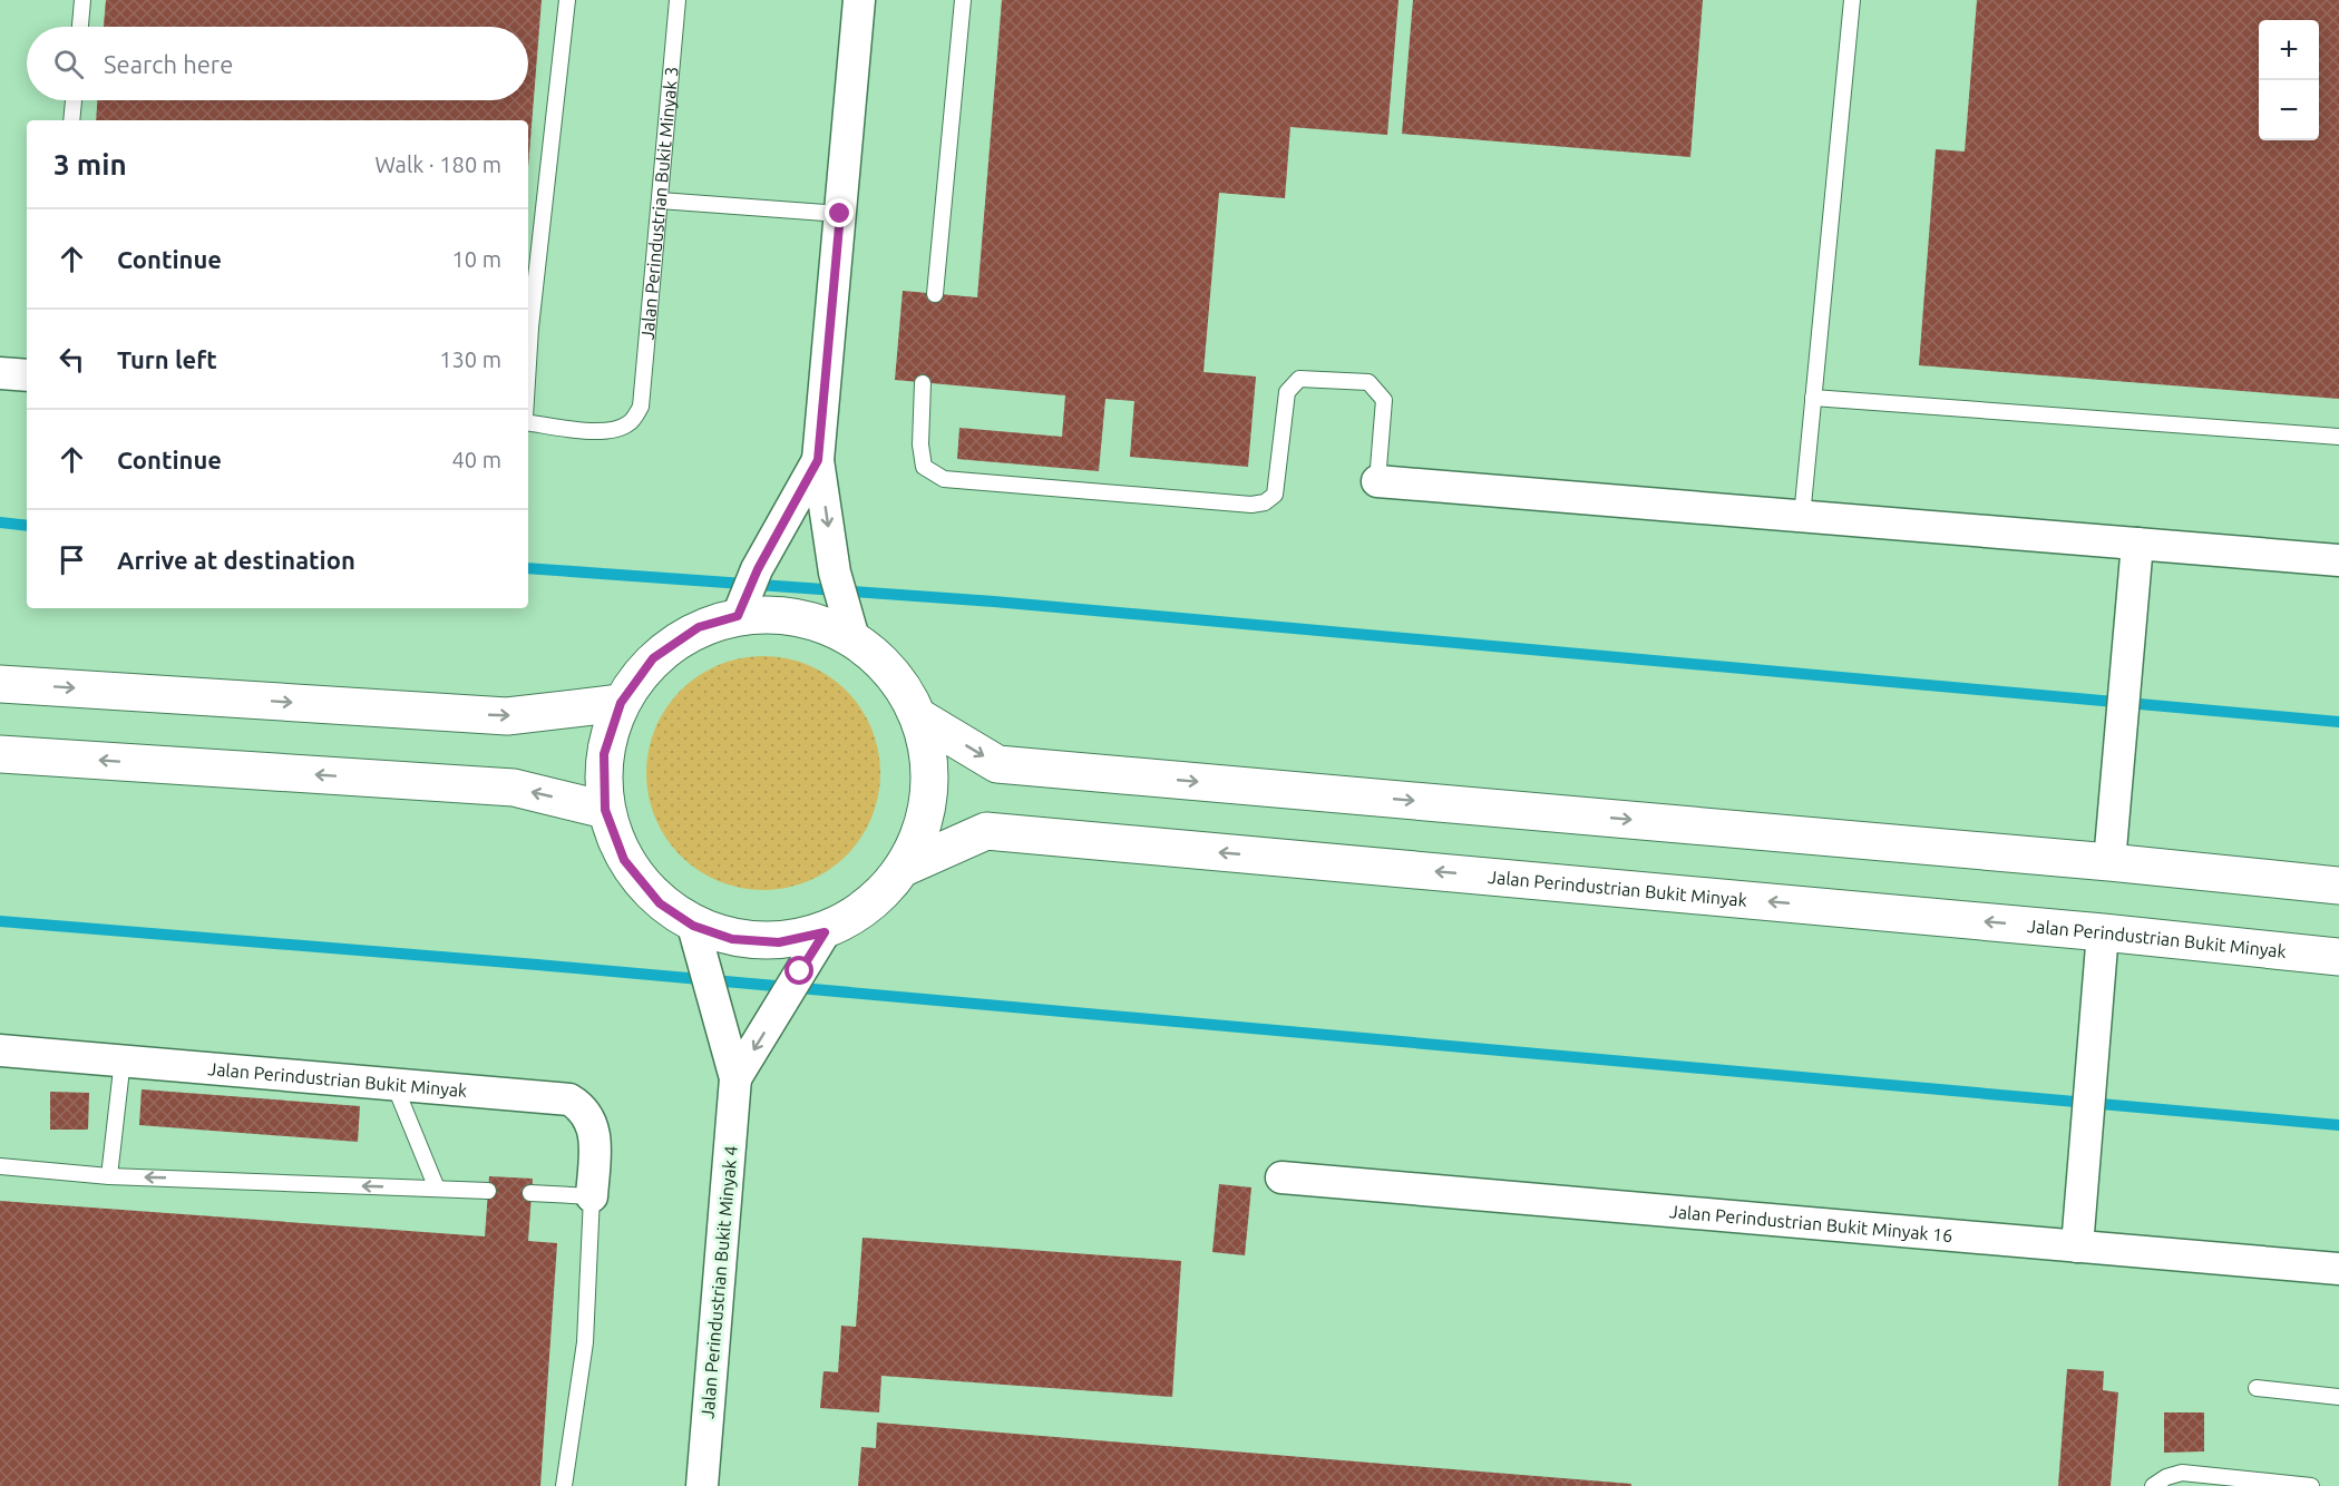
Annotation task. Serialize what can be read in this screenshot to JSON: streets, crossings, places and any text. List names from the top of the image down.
{
  "streets": {
    "main road": ["Jalan Perindustrian Bukit Minyak"],
    "street": ["Jalan Perindustrian Bukit Minyak 16", "Jalan Perindustrian Bukit Minyak 4"],
    "lane": ["Jalan Perindustrian Bukit Minyak 3"]
  },
  "page": {
    "map_buttons": ["+", "−"],
    "search": "Search here",
    "heading": ["3 min", "Walk · 180 m"],
    "list": [
      ["Continue", "10 m"],
      ["Turn left", "130 m"],
      ["Continue", "40 m"],
      "Arrive at destination"
    ]
  }
}
